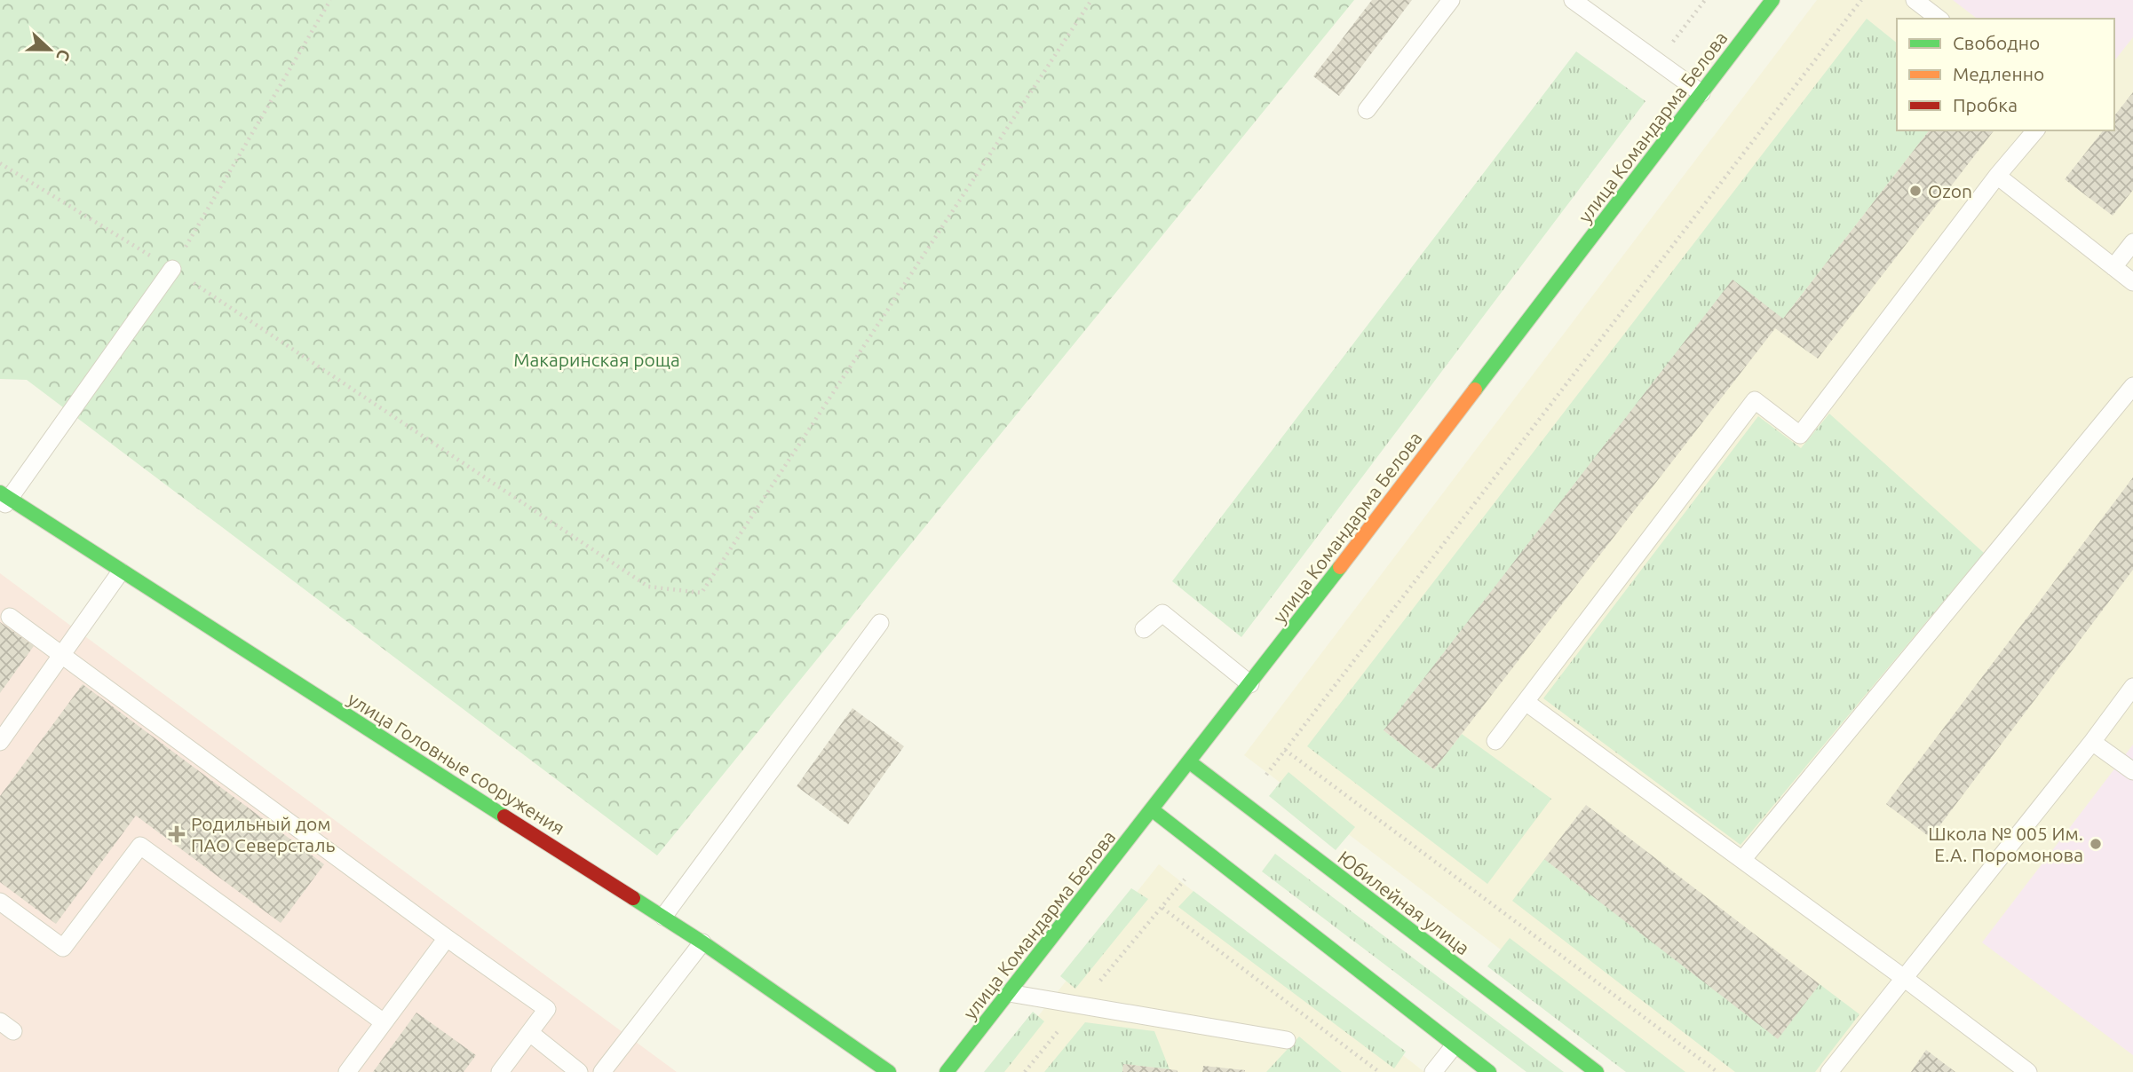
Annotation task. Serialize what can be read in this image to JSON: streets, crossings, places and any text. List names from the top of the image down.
{
  "streets": {
    "street": ["улица Командарма Белова", "улица Головные сооружения", "Юбилейная улица"]
  },
  "crossings": [
    ["улица Командарма Белова", "Юбилейная улица"]
  ],
  "parks": ["Макаринская роща"],
  "places": {
    "other": ["Ozon", "Школа № 005 Им. Е.А. Поромонова"],
    "health": ["Родильный дом ПАО Северсталь"]
  },
  "legend": ["Свободно", "Медленно", "Пробка"],
  "north": "right"
}
